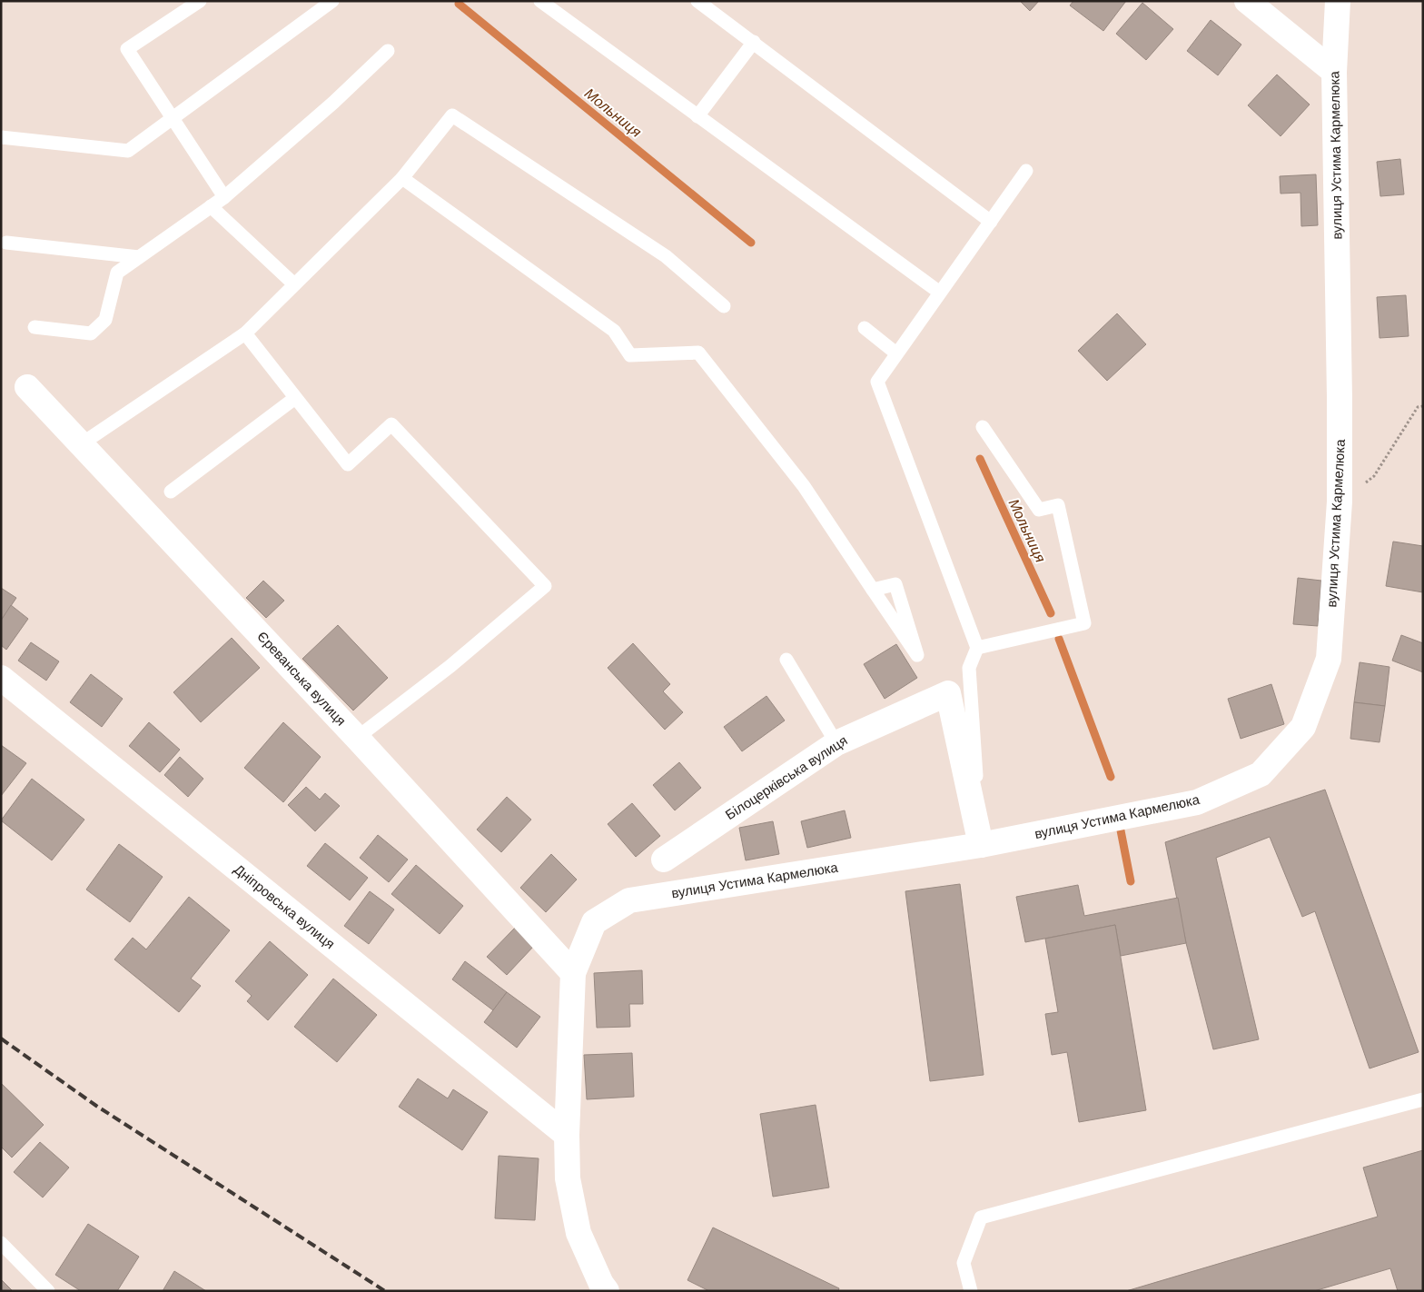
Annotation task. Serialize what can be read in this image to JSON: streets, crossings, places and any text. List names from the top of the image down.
{
  "streets": {
    "street": [
      "вулиця Устима Кармелюка",
      "Єреванська вулиця",
      "Білоцерківська вулиця",
      "Дніпровська вулиця"
    ]
  },
  "crossings": [
    ["вулиця Устима Кармелюка", "Єреванська вулиця"],
    ["вулиця Устима Кармелюка", "Білоцерківська вулиця"],
    ["вулиця Устима Кармелюка", "Дніпровська вулиця"]
  ],
  "water": ["Мольниця"]
}
